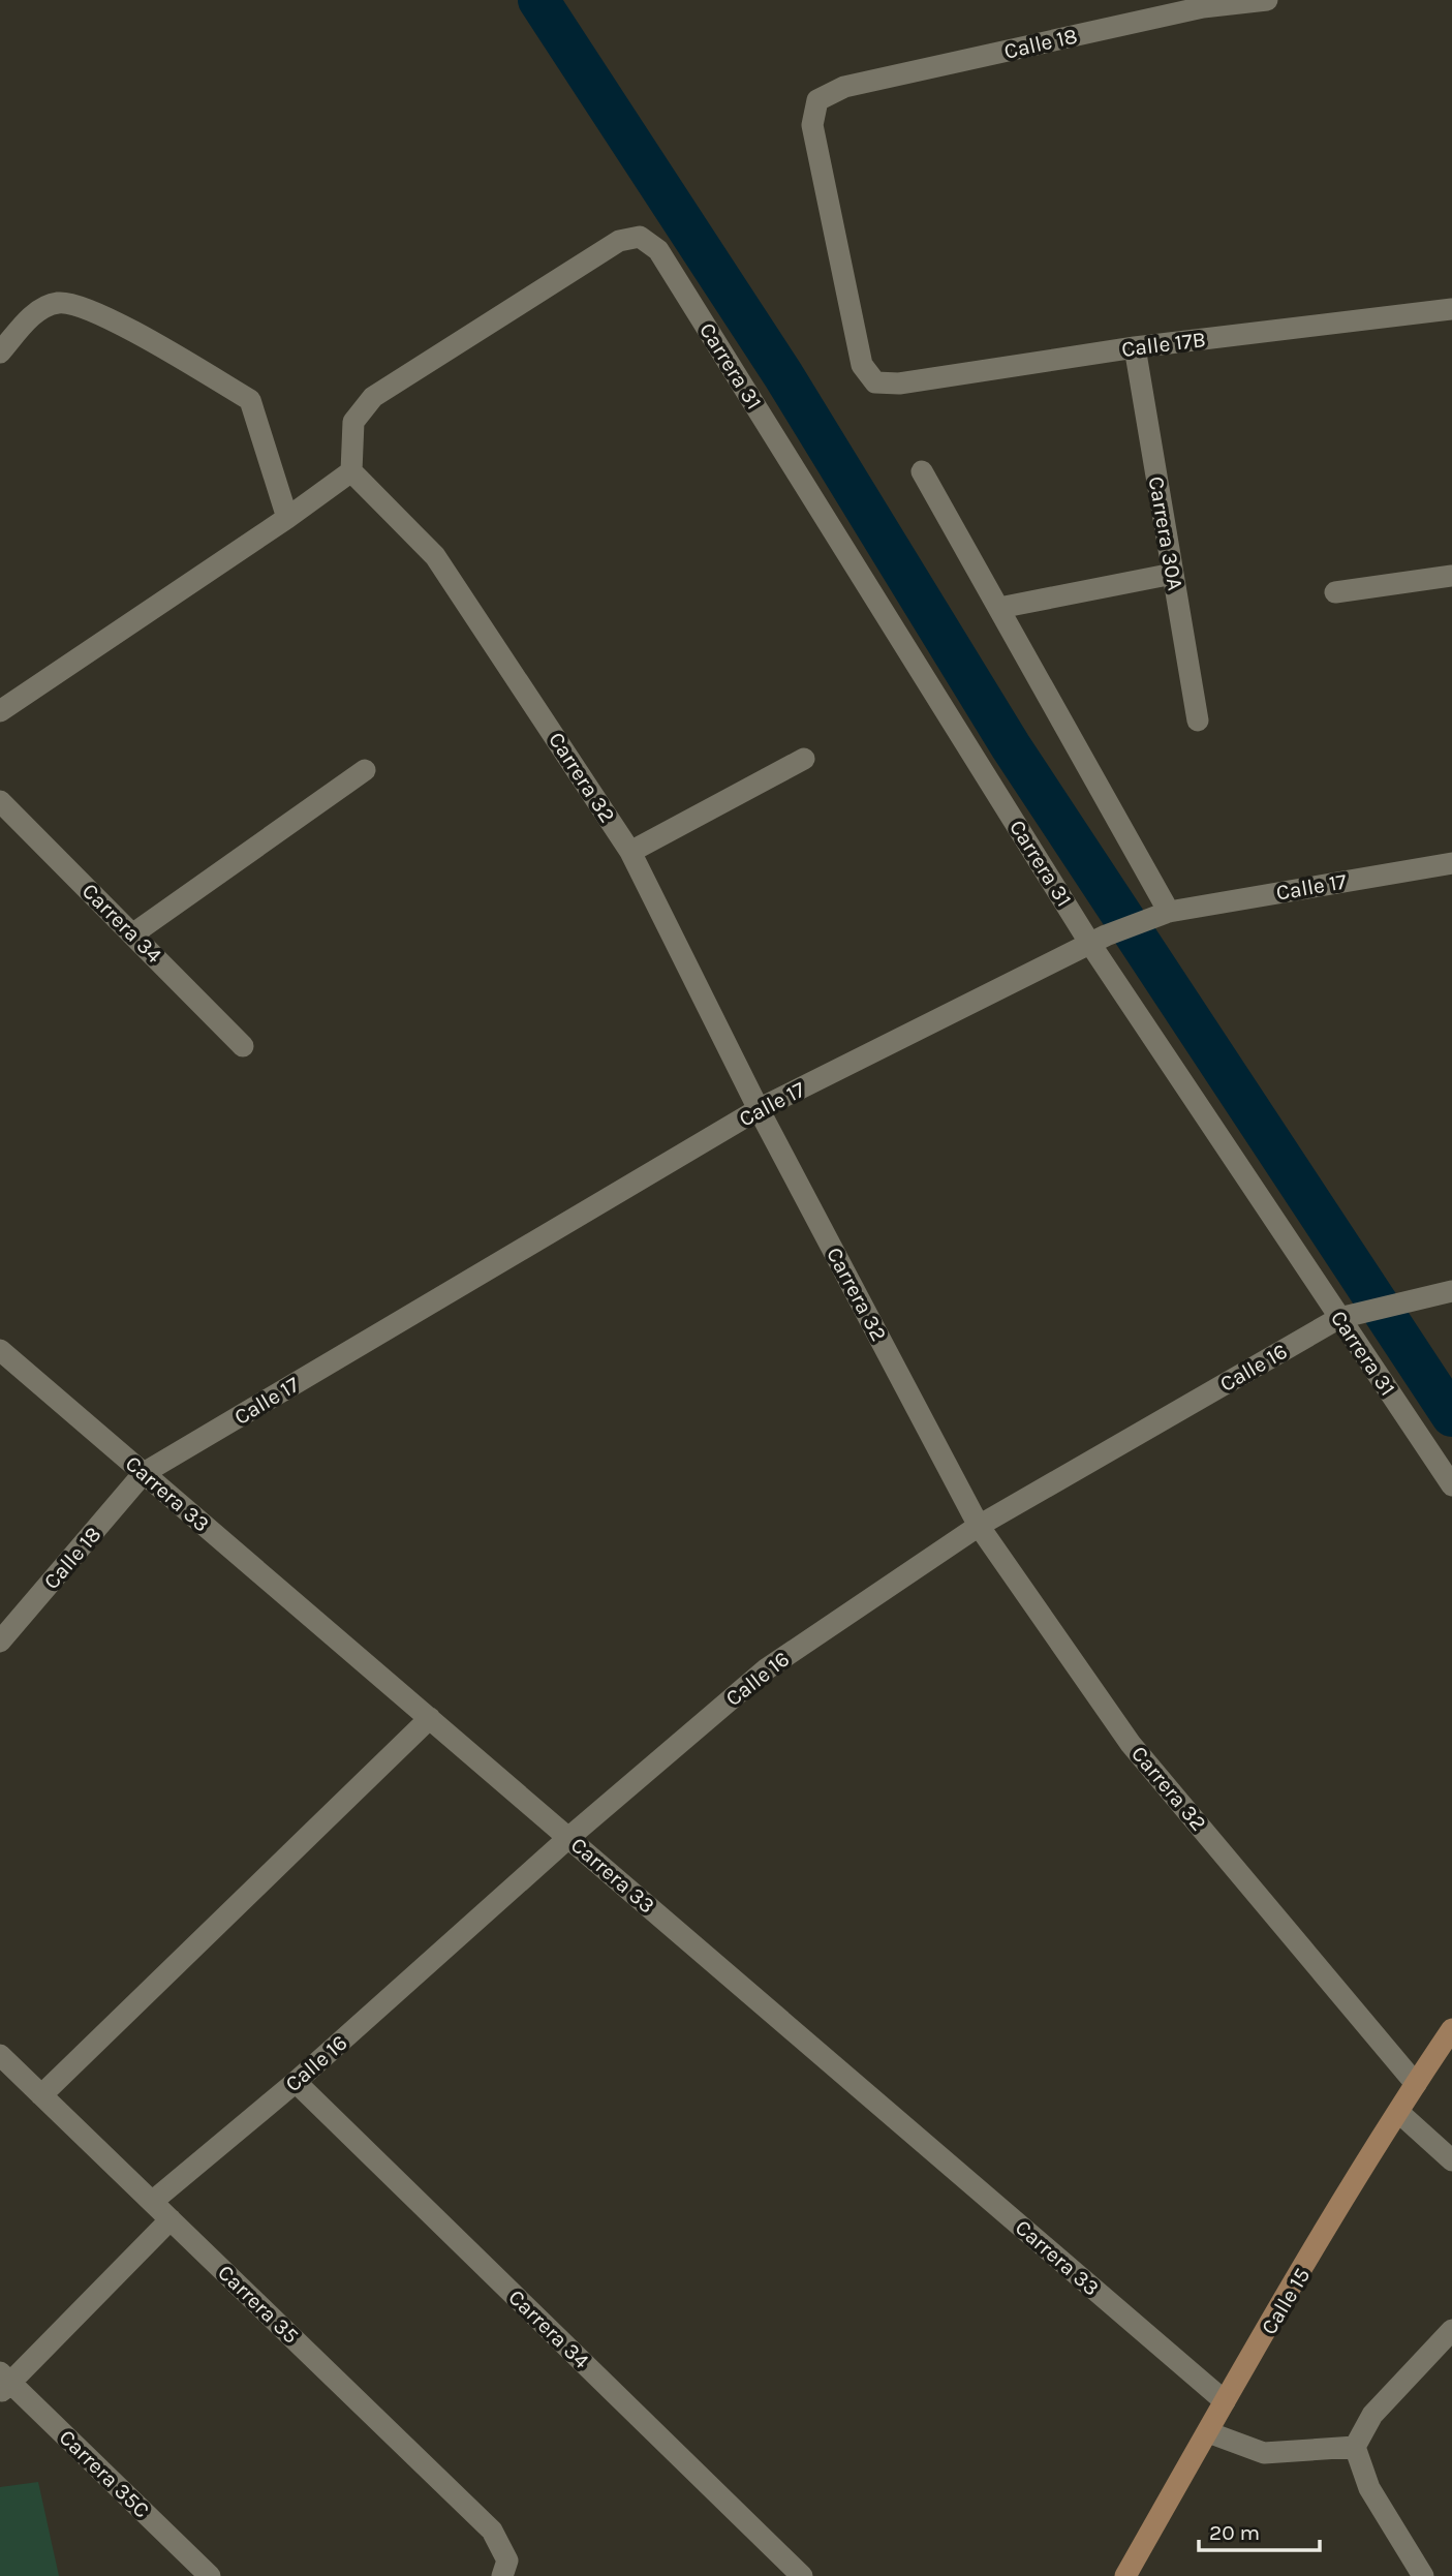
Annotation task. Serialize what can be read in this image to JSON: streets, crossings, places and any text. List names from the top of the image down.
{
  "streets": {
    "street": [
      "Calle 18",
      "Calle 17B",
      "Carrera 31",
      "Carrera 30A",
      "Carrera 32",
      "Calle 17",
      "Carrera 34",
      "Calle 16",
      "Carrera 33",
      "Calle 15",
      "Carrera 35",
      "Carrera 35C"
    ]
  },
  "crossings": [
    ["Calle 18", "Calle 17B"],
    ["Calle 18", "Calle 17"],
    ["Calle 18", "Carrera 33"],
    ["Calle 17B", "Carrera 30A"],
    ["Carrera 31", "Carrera 32"],
    ["Carrera 31", "Calle 17"],
    ["Carrera 31", "Calle 16"],
    ["Carrera 32", "Calle 17"],
    ["Carrera 32", "Calle 16"],
    ["Carrera 32", "Calle 15"],
    ["Calle 17", "Carrera 33"],
    ["Carrera 34", "Calle 16"],
    ["Calle 16", "Carrera 33"],
    ["Calle 16", "Carrera 35"],
    ["Carrera 33", "Calle 15"]
  ],
  "scale_bar": "20 m"
}
